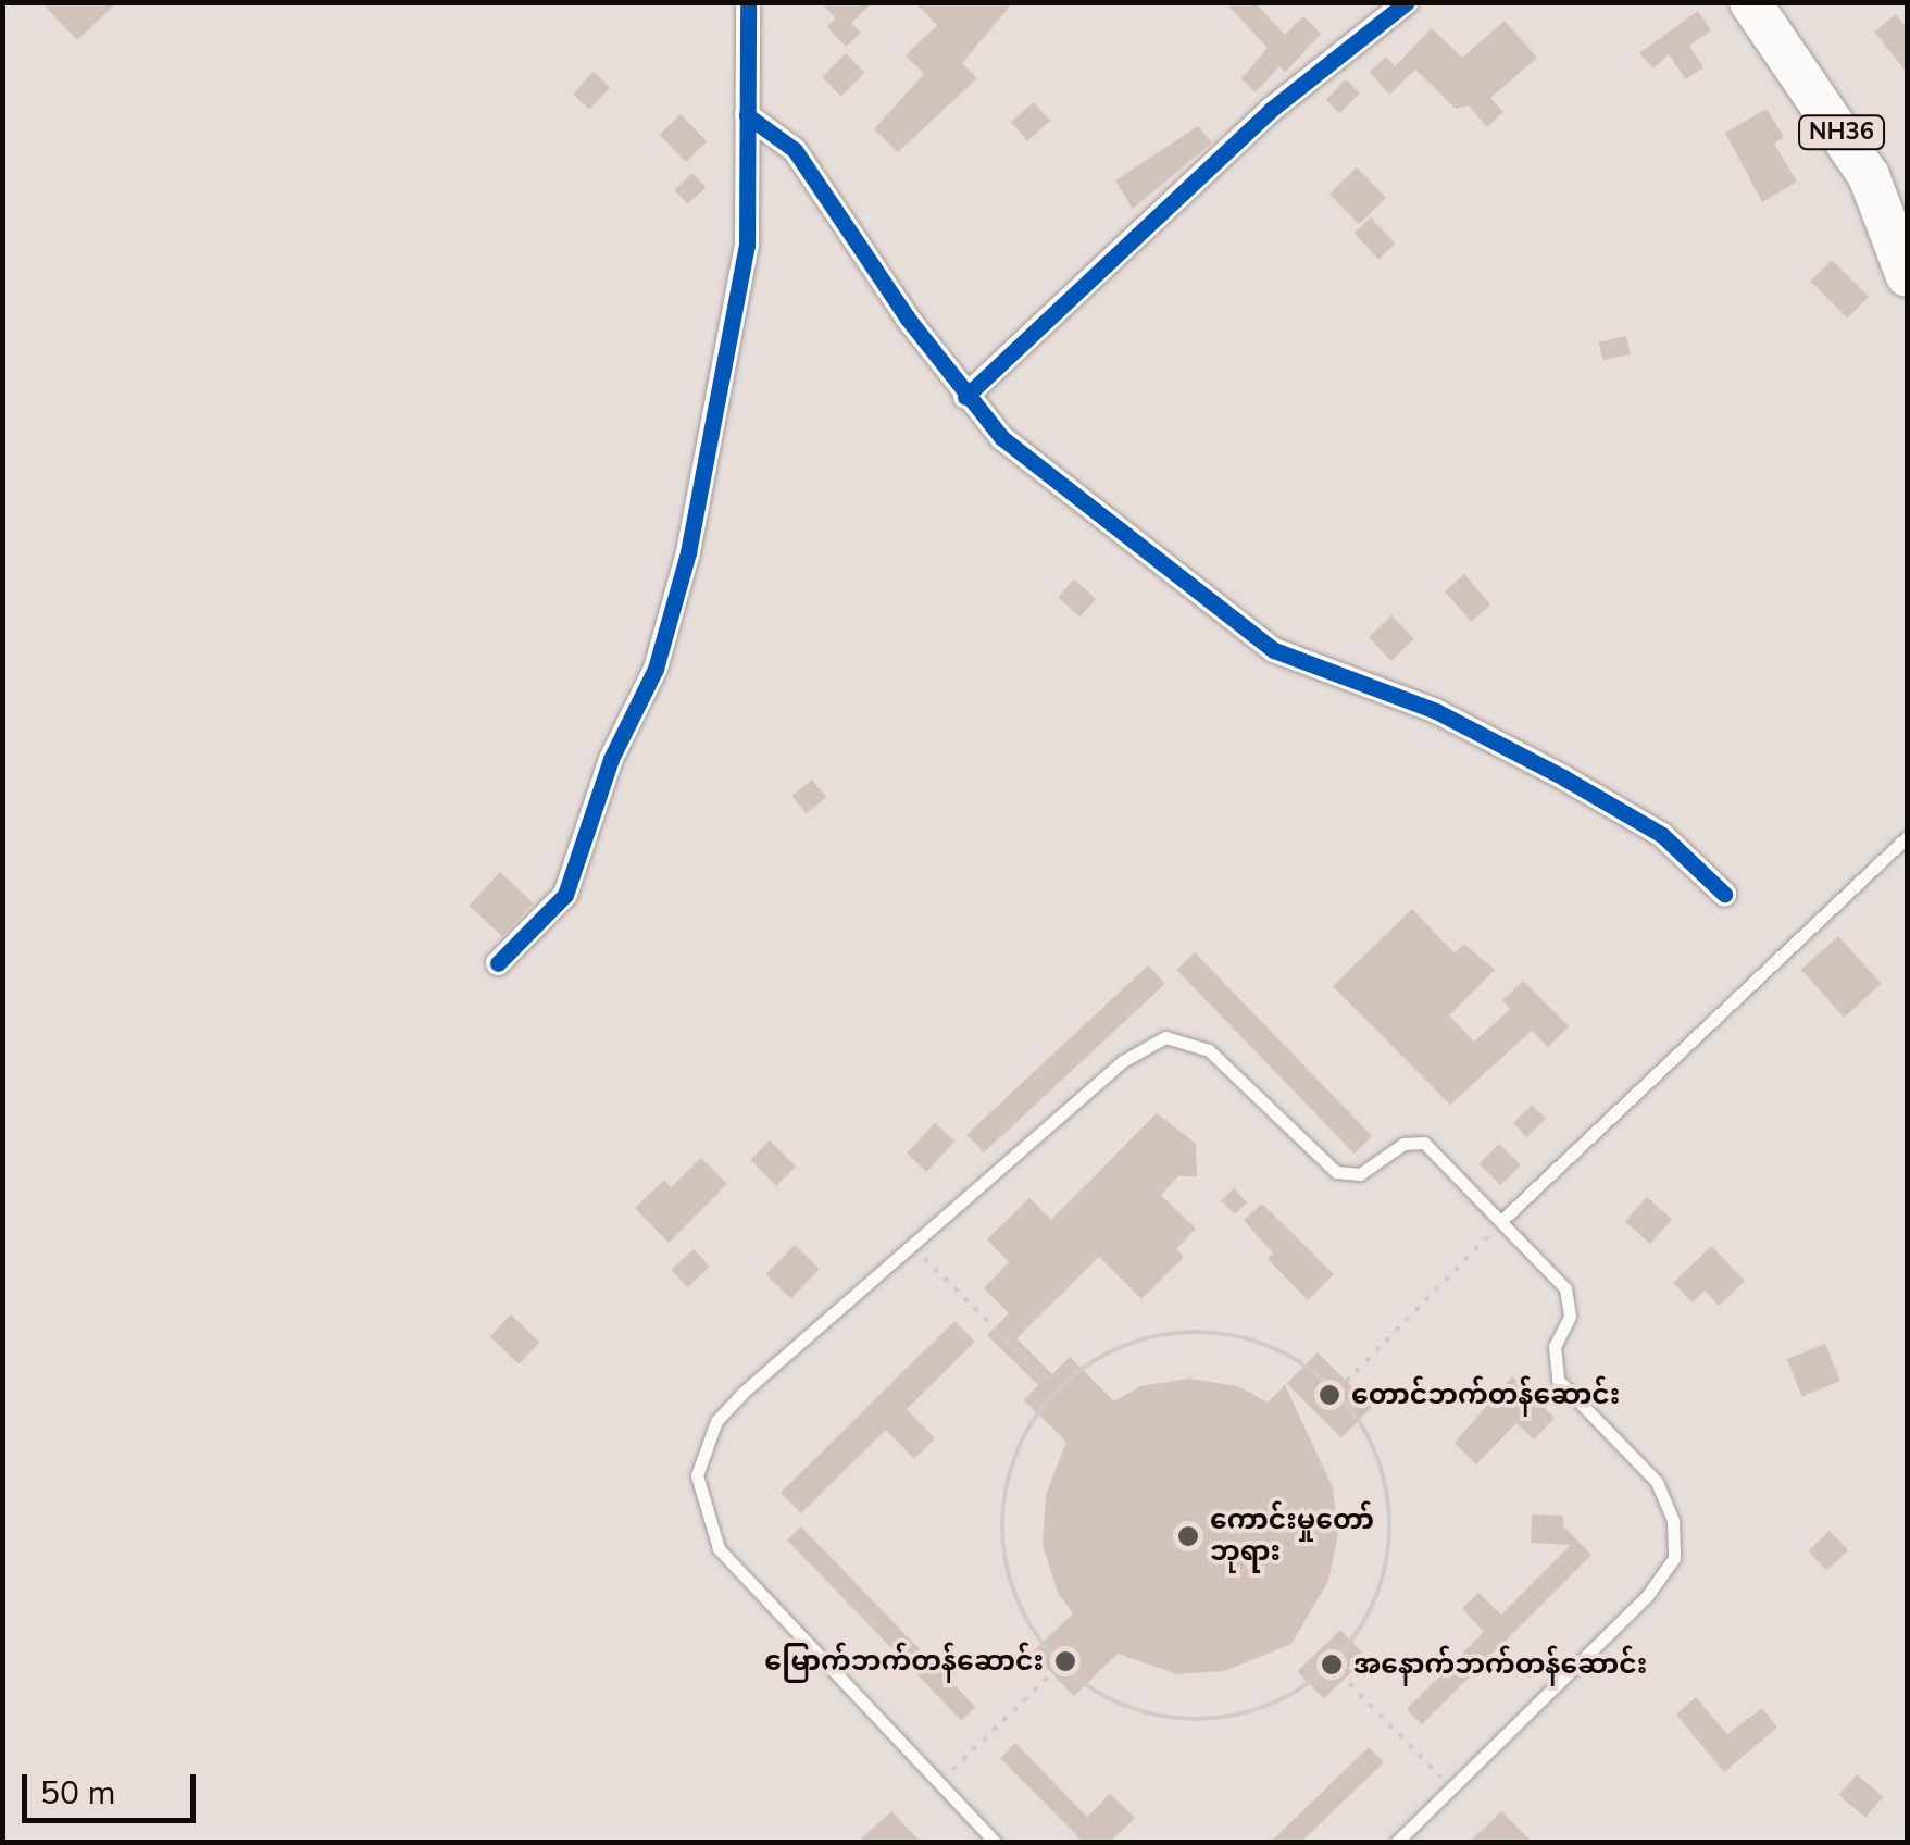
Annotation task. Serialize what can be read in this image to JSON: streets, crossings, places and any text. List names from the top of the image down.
{
  "streets": {
    "highway": ["NH36"]
  },
  "places": [
    "တောင်ဘက်တန်ဆောင်း",
    "ကောင်းမှုတော် ဘုရား",
    "မြောက်ဘက်တန်ဆောင်း",
    "အနောက်ဘက်တန်ဆောင်း"
  ],
  "scale_bar": "50 m"
}
